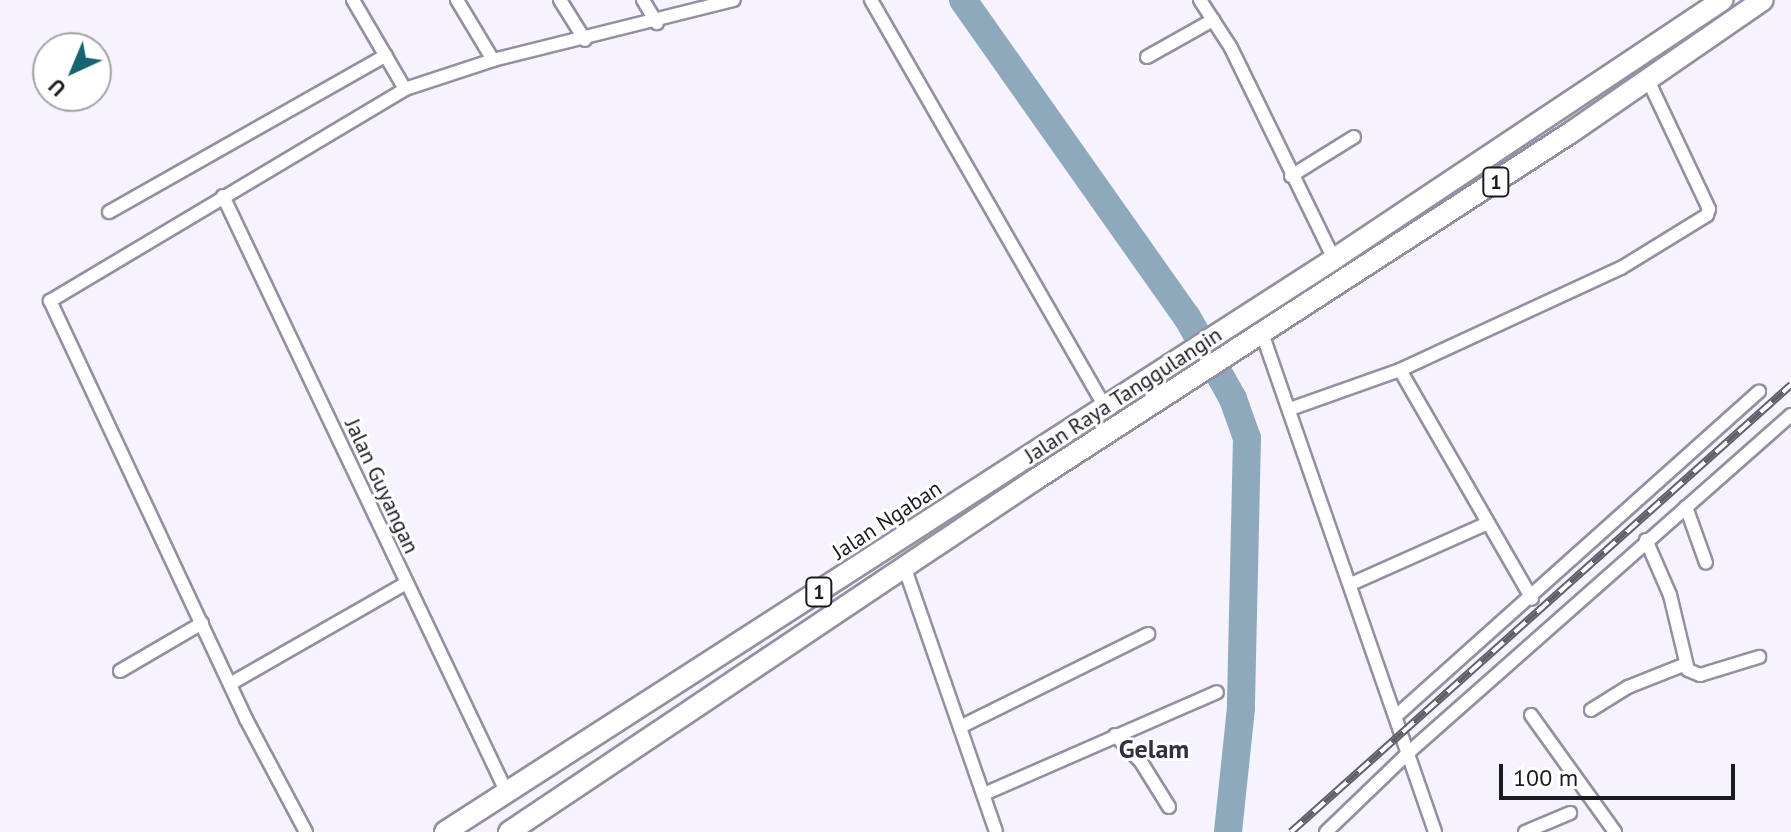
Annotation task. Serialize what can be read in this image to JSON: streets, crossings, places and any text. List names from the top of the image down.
{
  "streets": {
    "highway": ["1", "Jalan Raya Tanggulangin", "Jalan Ngaban"],
    "street": ["Jalan Guyangan"]
  },
  "crossings": [
    ["Jalan Raya Tanggulangin", "Jalan Ngaban"],
    ["Jalan Guyangan", "Jalan Ngaban"]
  ],
  "districts": ["Gelam"],
  "scale_bar": "100 m",
  "north": "bottom left"
}
